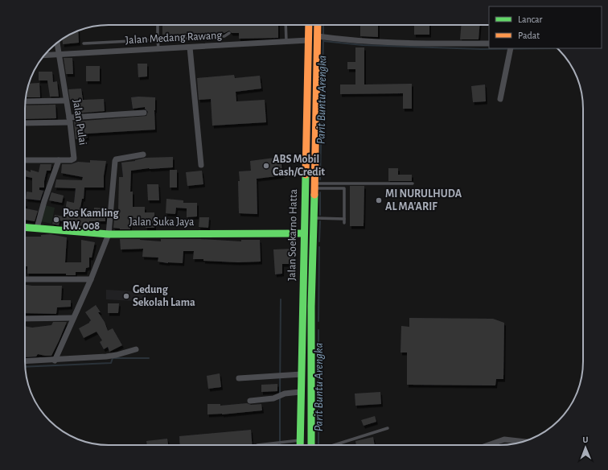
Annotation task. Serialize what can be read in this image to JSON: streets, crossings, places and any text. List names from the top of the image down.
{
  "streets": {
    "main road": ["Jalan Suka Jaya", "Jalan Soekarno Hatta"],
    "street": ["Jalan Medang Rawang", "Jalan Pulai"]
  },
  "crossings": [
    ["Jalan Medang Rawang", "Jalan Pulai"],
    ["Jalan Medang Rawang", "Jalan Soekarno Hatta"],
    ["Jalan Suka Jaya", "Jalan Soekarno Hatta"]
  ],
  "water": ["Parit Buntu Arengka"],
  "places": [
    "ABS Mobil Cash/Credit",
    "MI NURULHUDA AL MA'ARIF",
    "Pos Kamling RW. 008",
    "Gedung Sekolah Lama"
  ],
  "legend": ["Lancar", "Padat"],
  "north": "top"
}
